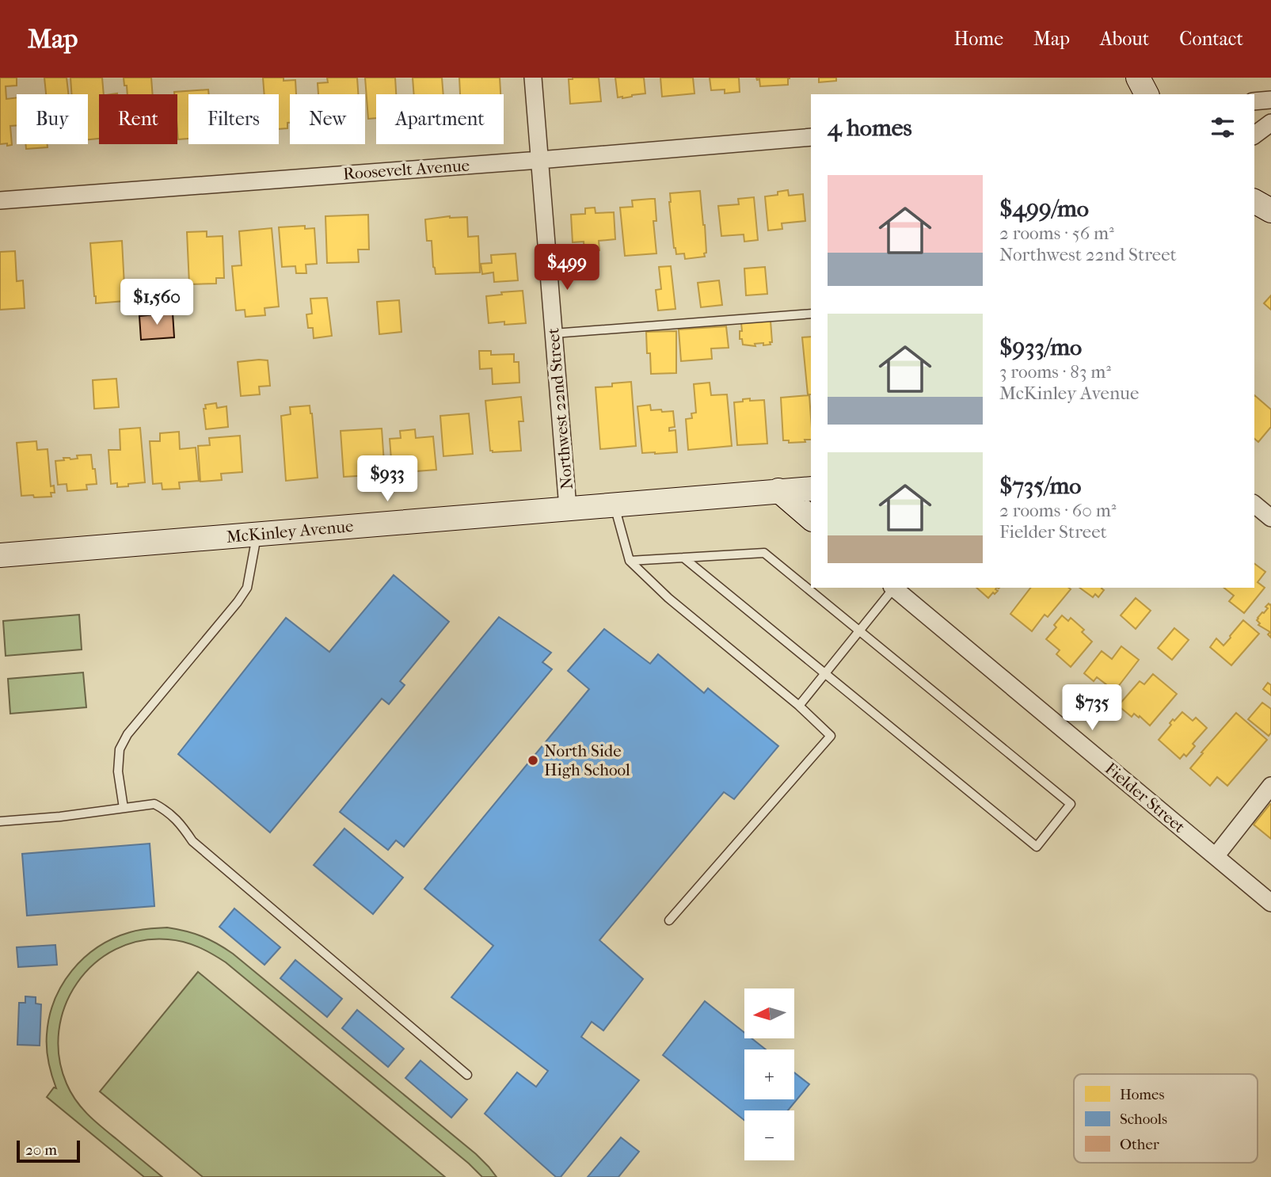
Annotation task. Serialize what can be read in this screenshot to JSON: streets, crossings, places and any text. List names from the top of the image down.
{
  "streets": {
    "street": [
      "Roosevelt Avenue",
      "Northwest 22nd Street",
      "McKinley Avenue",
      "Fielder Street"
    ]
  },
  "crossings": [
    ["Roosevelt Avenue", "Northwest 22nd Street"],
    ["Northwest 22nd Street", "McKinley Avenue"]
  ],
  "places": ["North Side High School"],
  "legend": ["Homes", "Schools", "Other"],
  "scale_bar": "20 m",
  "north": "left",
  "page": {
    "header": "Map",
    "nav": [
      "Home",
      "Map",
      "About",
      "Contact"
    ],
    "chip": [
      "Buy",
      "Rent",
      "Filters",
      "New",
      "Apartment"
    ],
    "heading": "4 homes",
    "list": [
      {
        "name": "$499/mo",
        "note": "2 rooms · 56 m² · Northwest 22nd Street"
      },
      {
        "name": "$933/mo",
        "note": "3 rooms · 83 m² · McKinley Avenue"
      },
      {
        "name": "$735/mo",
        "note": "2 rooms · 60 m² · Fielder Street"
      }
    ],
    "price": [
      "$499",
      "$1,560",
      "$933",
      "$735"
    ],
    "map_buttons": ["+", "−"],
    "scale": "20 m"
  }
}
